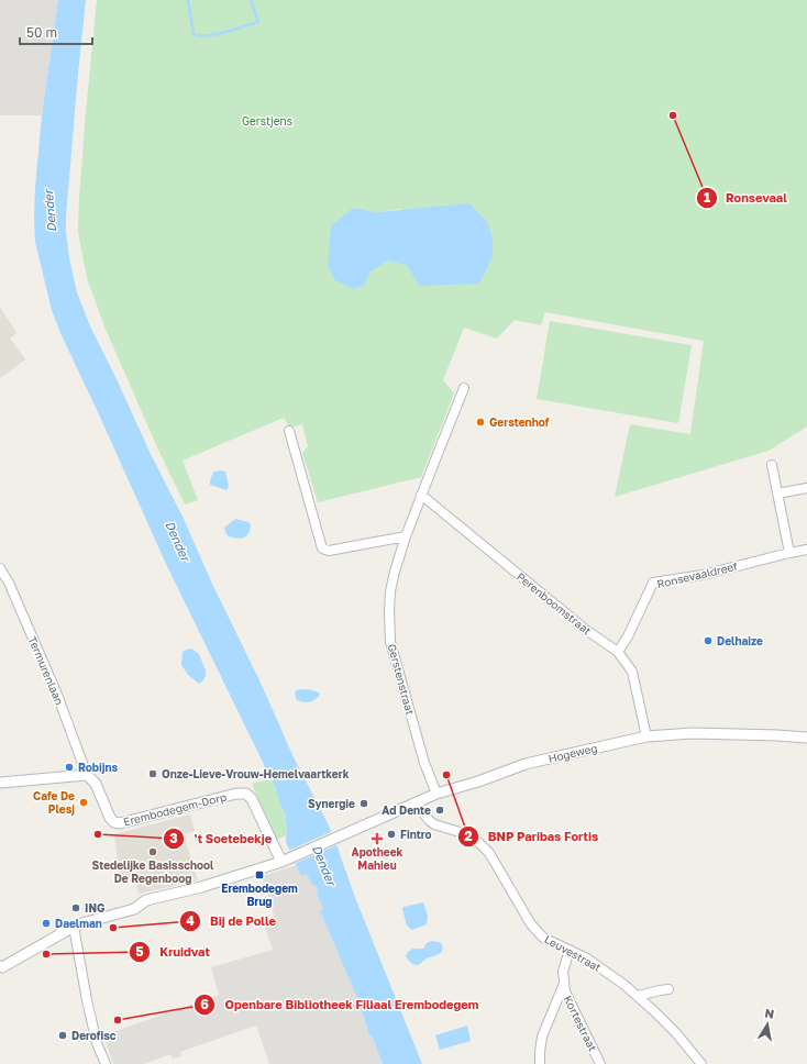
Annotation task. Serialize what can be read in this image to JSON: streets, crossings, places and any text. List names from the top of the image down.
{
  "streets": {
    "street": [
      "Ronsevaaldreef",
      "Perenboomstraat",
      "Termurenlaan",
      "Gerstenstraat",
      "Hogeweg",
      "Erembodegem-Dorp",
      "Leuvestraat",
      "Kortestraat"
    ]
  },
  "crossings": [
    ["Ronsevaaldreef", "Perenboomstraat"],
    ["Perenboomstraat", "Gerstenstraat"],
    ["Perenboomstraat", "Hogeweg"],
    ["Termurenlaan", "Erembodegem-Dorp"],
    ["Gerstenstraat", "Hogeweg"],
    ["Hogeweg", "Erembodegem-Dorp"],
    ["Hogeweg", "Leuvestraat"],
    ["Leuvestraat", "Kortestraat"]
  ],
  "water": ["Dender"],
  "parks": ["Gerstjens"],
  "places": {
    "other": [
      "Ronsevaal",
      "Gerstenhof",
      "Delhaize",
      "Robijns",
      "Onze-Lieve-Vrouw-Hemelvaartkerk",
      "BNP Paribas Fortis",
      "Cafe De Plesj",
      "Synergie",
      "Ad Dente",
      "'t Soetebekje",
      "Fintro",
      "Stedelijke Basisschool De Regenboog",
      "ING",
      "Daelman",
      "Bij de Polle",
      "Kruidvat",
      "Openbare Bibliotheek Filiaal Erembodegem",
      "Derofisc"
    ],
    "health": ["Apotheek Mahieu"],
    "transit": ["Erembodegem Brug"]
  },
  "scale_bar": "50 m",
  "north": "top"
}
